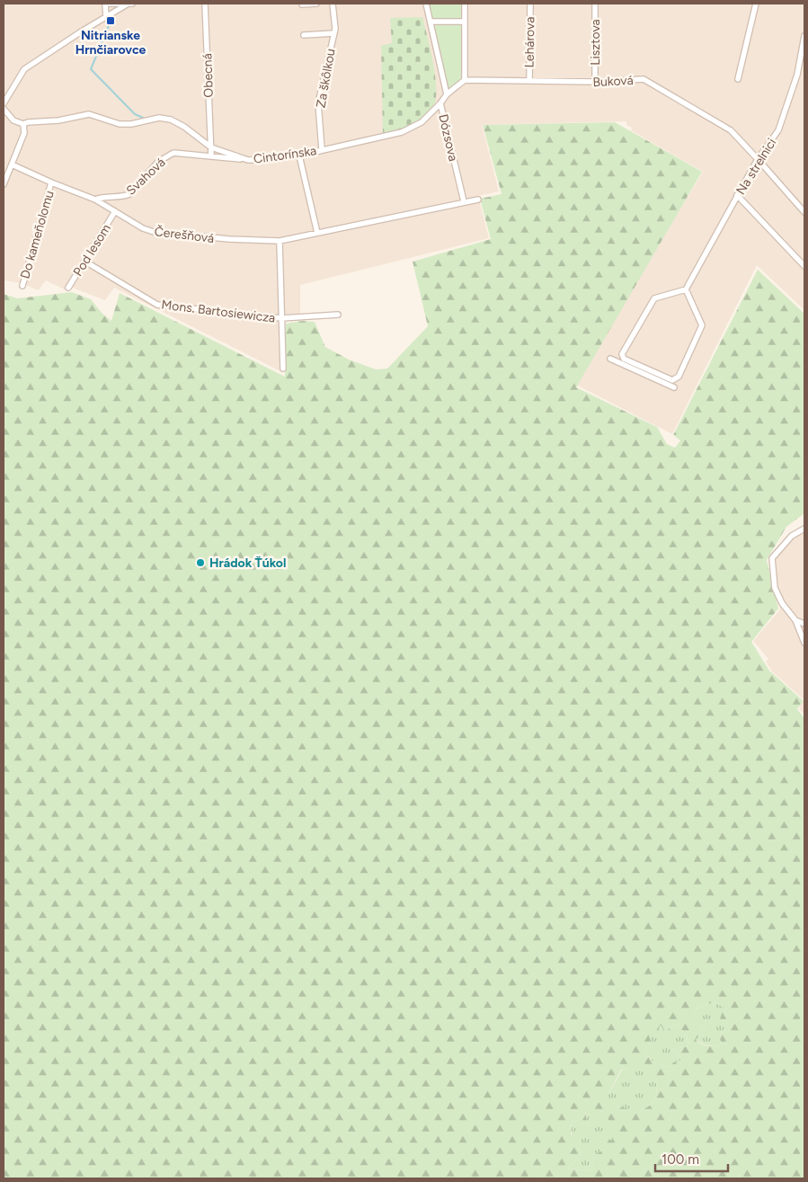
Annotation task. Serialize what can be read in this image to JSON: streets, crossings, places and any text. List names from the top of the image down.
{
  "streets": {
    "street": [
      "Lehárova",
      "Lisztova",
      "Obecná",
      "Za škôlkou",
      "Buková",
      "Dózsova",
      "Cintorínska",
      "Na strelnici",
      "Svahová",
      "Do kameňolomu",
      "Čerešňová",
      "Pod lesom",
      "Mons. Bartosiewicza"
    ]
  },
  "crossings": [
    ["Lehárova", "Buková"],
    ["Lisztova", "Buková"],
    ["Obecná", "Cintorínska"],
    ["Obecná", "Svahová"],
    ["Za škôlkou", "Cintorínska"],
    ["Buková", "Na strelnici"],
    ["Dózsova", "Cintorínska"],
    ["Dózsova", "Čerešňová"],
    ["Cintorínska", "Svahová"],
    ["Svahová", "Čerešňová"],
    ["Do kameňolomu", "Čerešňová"],
    ["Čerešňová", "Pod lesom"],
    ["Pod lesom", "Mons. Bartosiewicza"]
  ],
  "places": {
    "transit": ["Nitrianske Hrnčiarovce"],
    "other": ["Hrádok Ťúkol"]
  },
  "scale_bar": "100 m"
}
